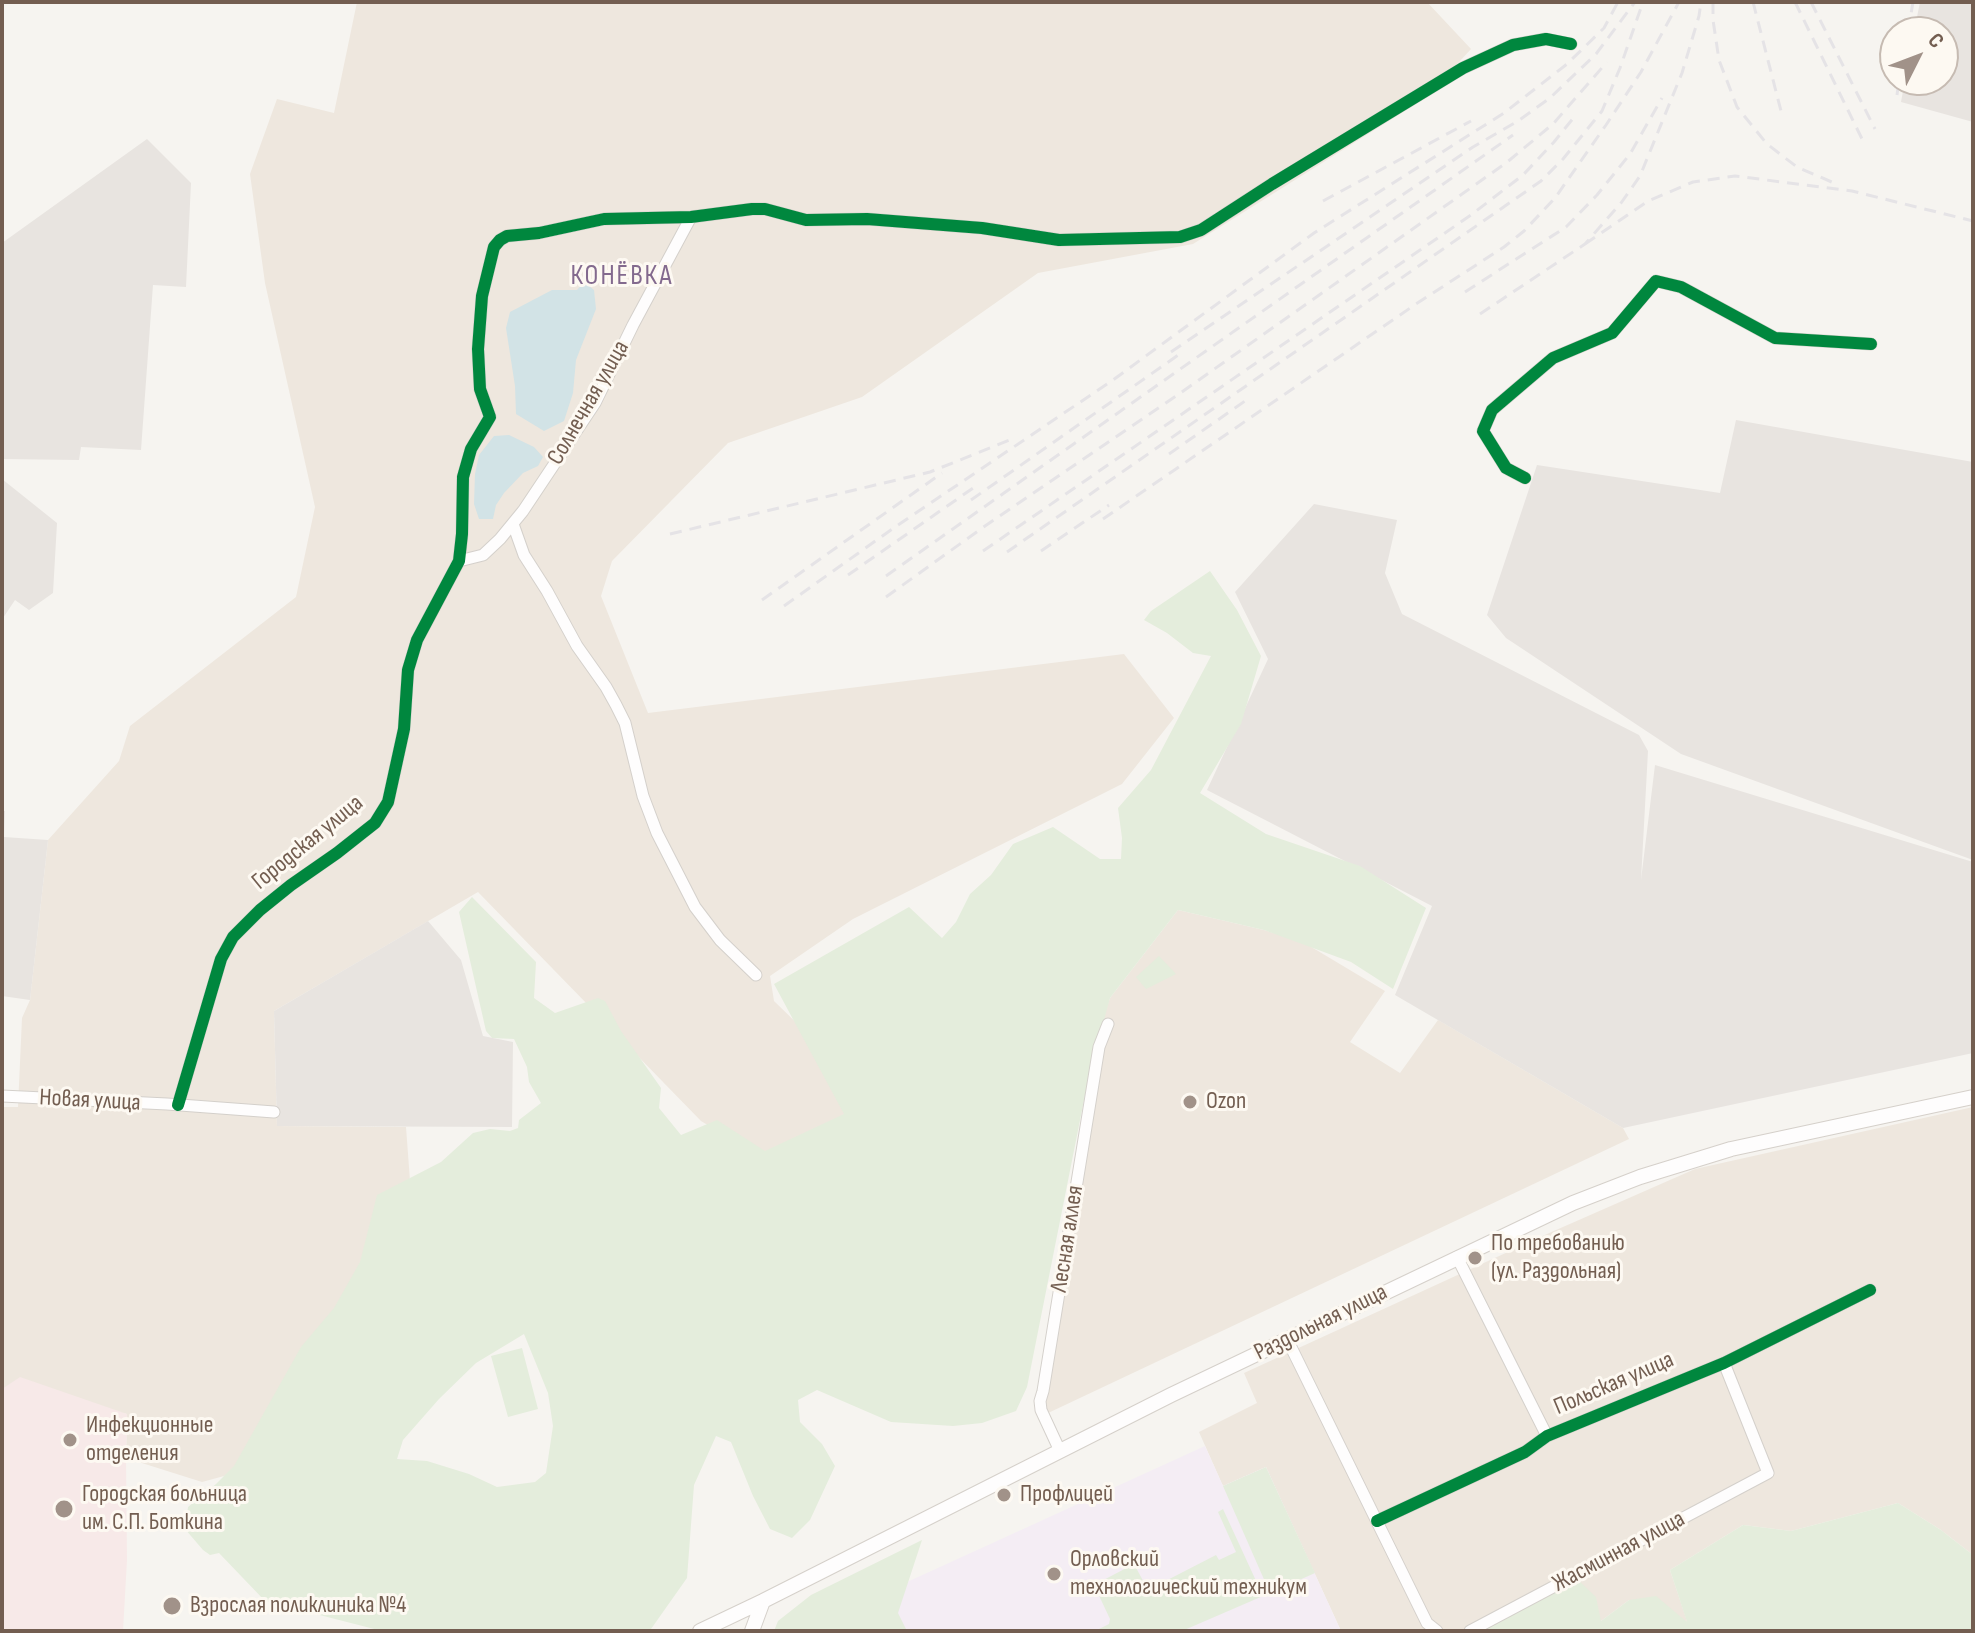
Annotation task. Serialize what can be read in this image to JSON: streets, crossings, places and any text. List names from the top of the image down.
{
  "streets": {
    "main road": ["Раздольная улица"],
    "street": [
      "Солнечная улица",
      "Городская улица",
      "Новая улица",
      "Лесная аллея",
      "Польская улица",
      "Жасминная улица"
    ]
  },
  "crossings": [
    ["Солнечная улица", "Городская улица"],
    ["Городская улица", "Новая улица"],
    ["Лесная аллея", "Раздольная улица"],
    ["Польская улица", "Жасминная улица"]
  ],
  "districts": ["КОНЁВКА"],
  "places": [
    "Ozon",
    "По требованию (ул. Раздольная)",
    "Инфекционные отделения",
    "Профлицей",
    "Городская больница им. С.П. Боткина",
    "Орловский технологический техникум",
    "Взрослая поликлиника №4"
  ],
  "north": "top right"
}
